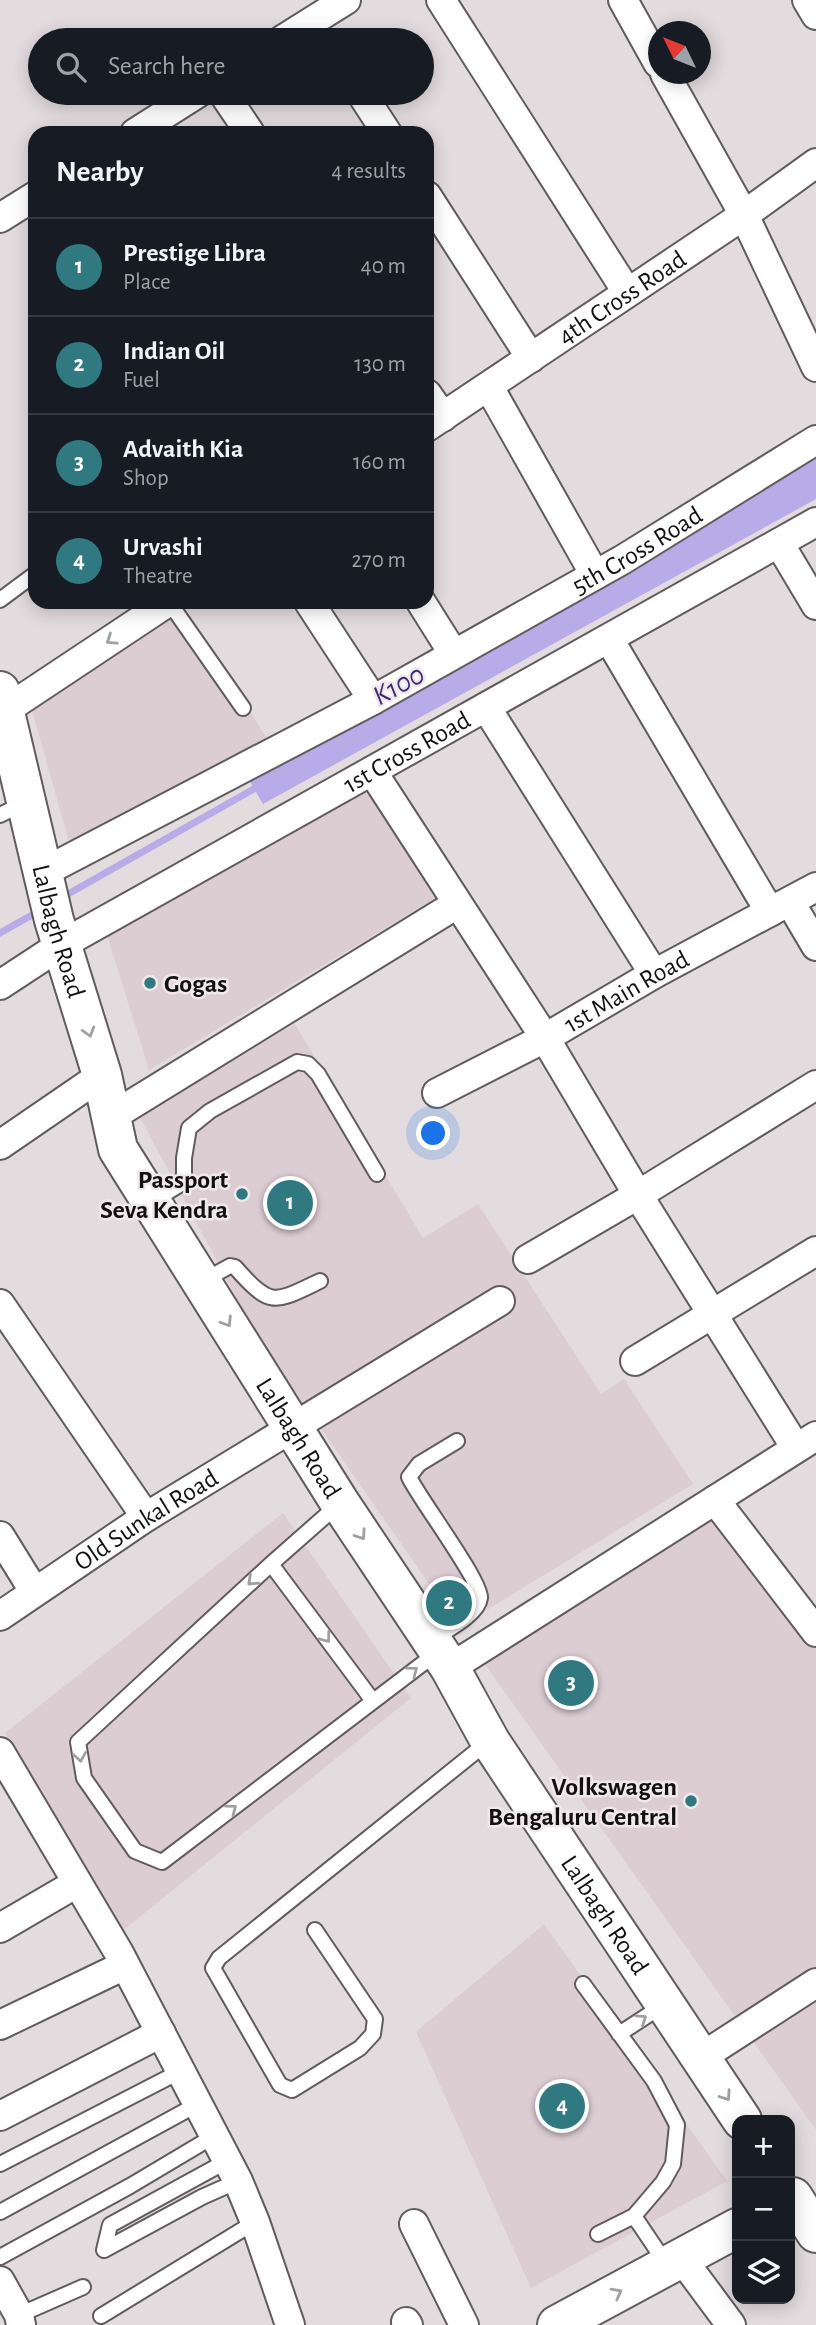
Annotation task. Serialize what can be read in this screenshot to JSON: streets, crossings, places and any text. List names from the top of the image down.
{
  "streets": {
    "main road": ["Lalbagh Road"],
    "street": [
      "4th Cross Road",
      "5th Cross Road",
      "1st Cross Road",
      "1st Main Road",
      "Old Sunkal Road"
    ]
  },
  "crossings": [
    ["1st Cross Road", "Lalbagh Road"],
    ["Lalbagh Road", "Old Sunkal Road"]
  ],
  "water": ["K100"],
  "places": ["Gogas", "Passport Seva Kendra", "Volkswagen Bengaluru Central"],
  "north": "top left",
  "page": {
    "search": "Search here",
    "heading": ["Nearby", "4 results"],
    "list": [
      {
        "mark": "1",
        "name": "Prestige Libra",
        "note": "Place",
        "value": "40 m"
      },
      {
        "mark": "2",
        "name": "Indian Oil",
        "note": "Fuel",
        "value": "130 m"
      },
      {
        "mark": "3",
        "name": "Advaith Kia",
        "note": "Shop",
        "value": "160 m"
      },
      {
        "mark": "4",
        "name": "Urvashi",
        "note": "Theatre",
        "value": "270 m"
      }
    ],
    "pins": [
      "1",
      "2",
      "3",
      "4"
    ],
    "map_buttons": ["+", "−"]
  }
}
